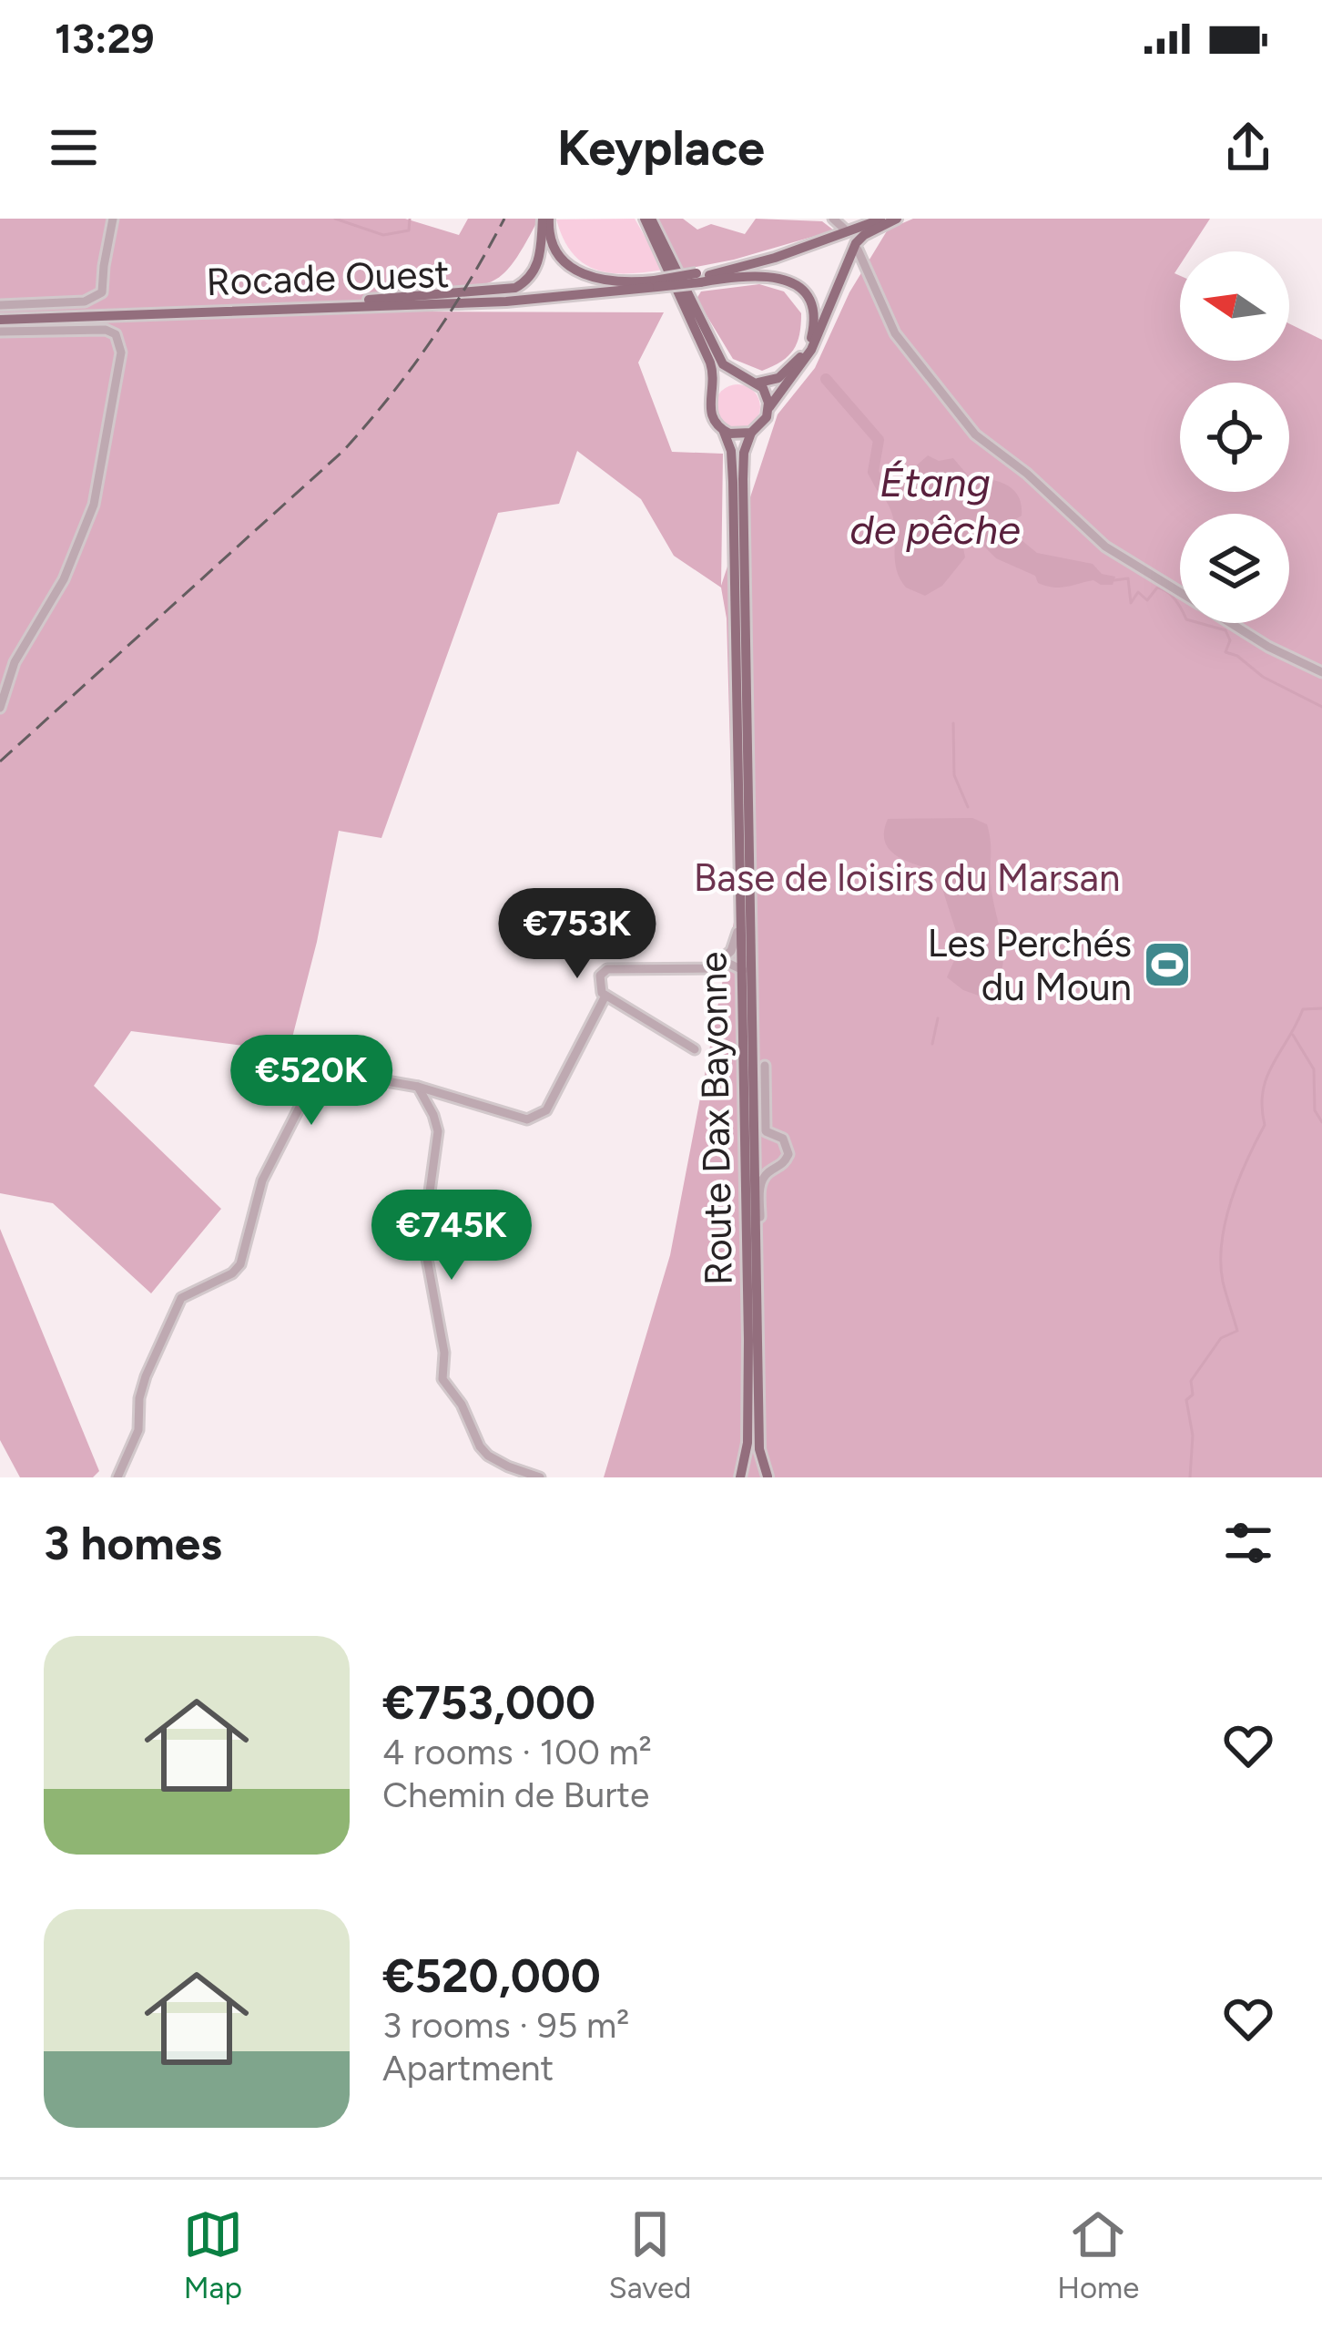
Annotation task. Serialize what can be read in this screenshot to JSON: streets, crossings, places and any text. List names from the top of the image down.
{
  "streets": {
    "main road": ["Rocade Ouest", "Route Dax Bayonne"]
  },
  "water": ["Étang de pêche"],
  "parks": ["Base de loisirs du Marsan"],
  "places": {
    "sports": ["Les Perchés du Moun"]
  },
  "north": "left",
  "page": {
    "status": "13:29",
    "header": "Keyplace",
    "price": ["€753K", "€520K", "€745K"],
    "heading": "3 homes",
    "list": [
      {
        "name": "€753,000",
        "note": "4 rooms · 100 m² · Chemin de Burte"
      },
      {
        "name": "€520,000",
        "note": "3 rooms · 95 m² · Apartment"
      }
    ],
    "tabs": ["Map", "Saved", "Home"]
  }
}
